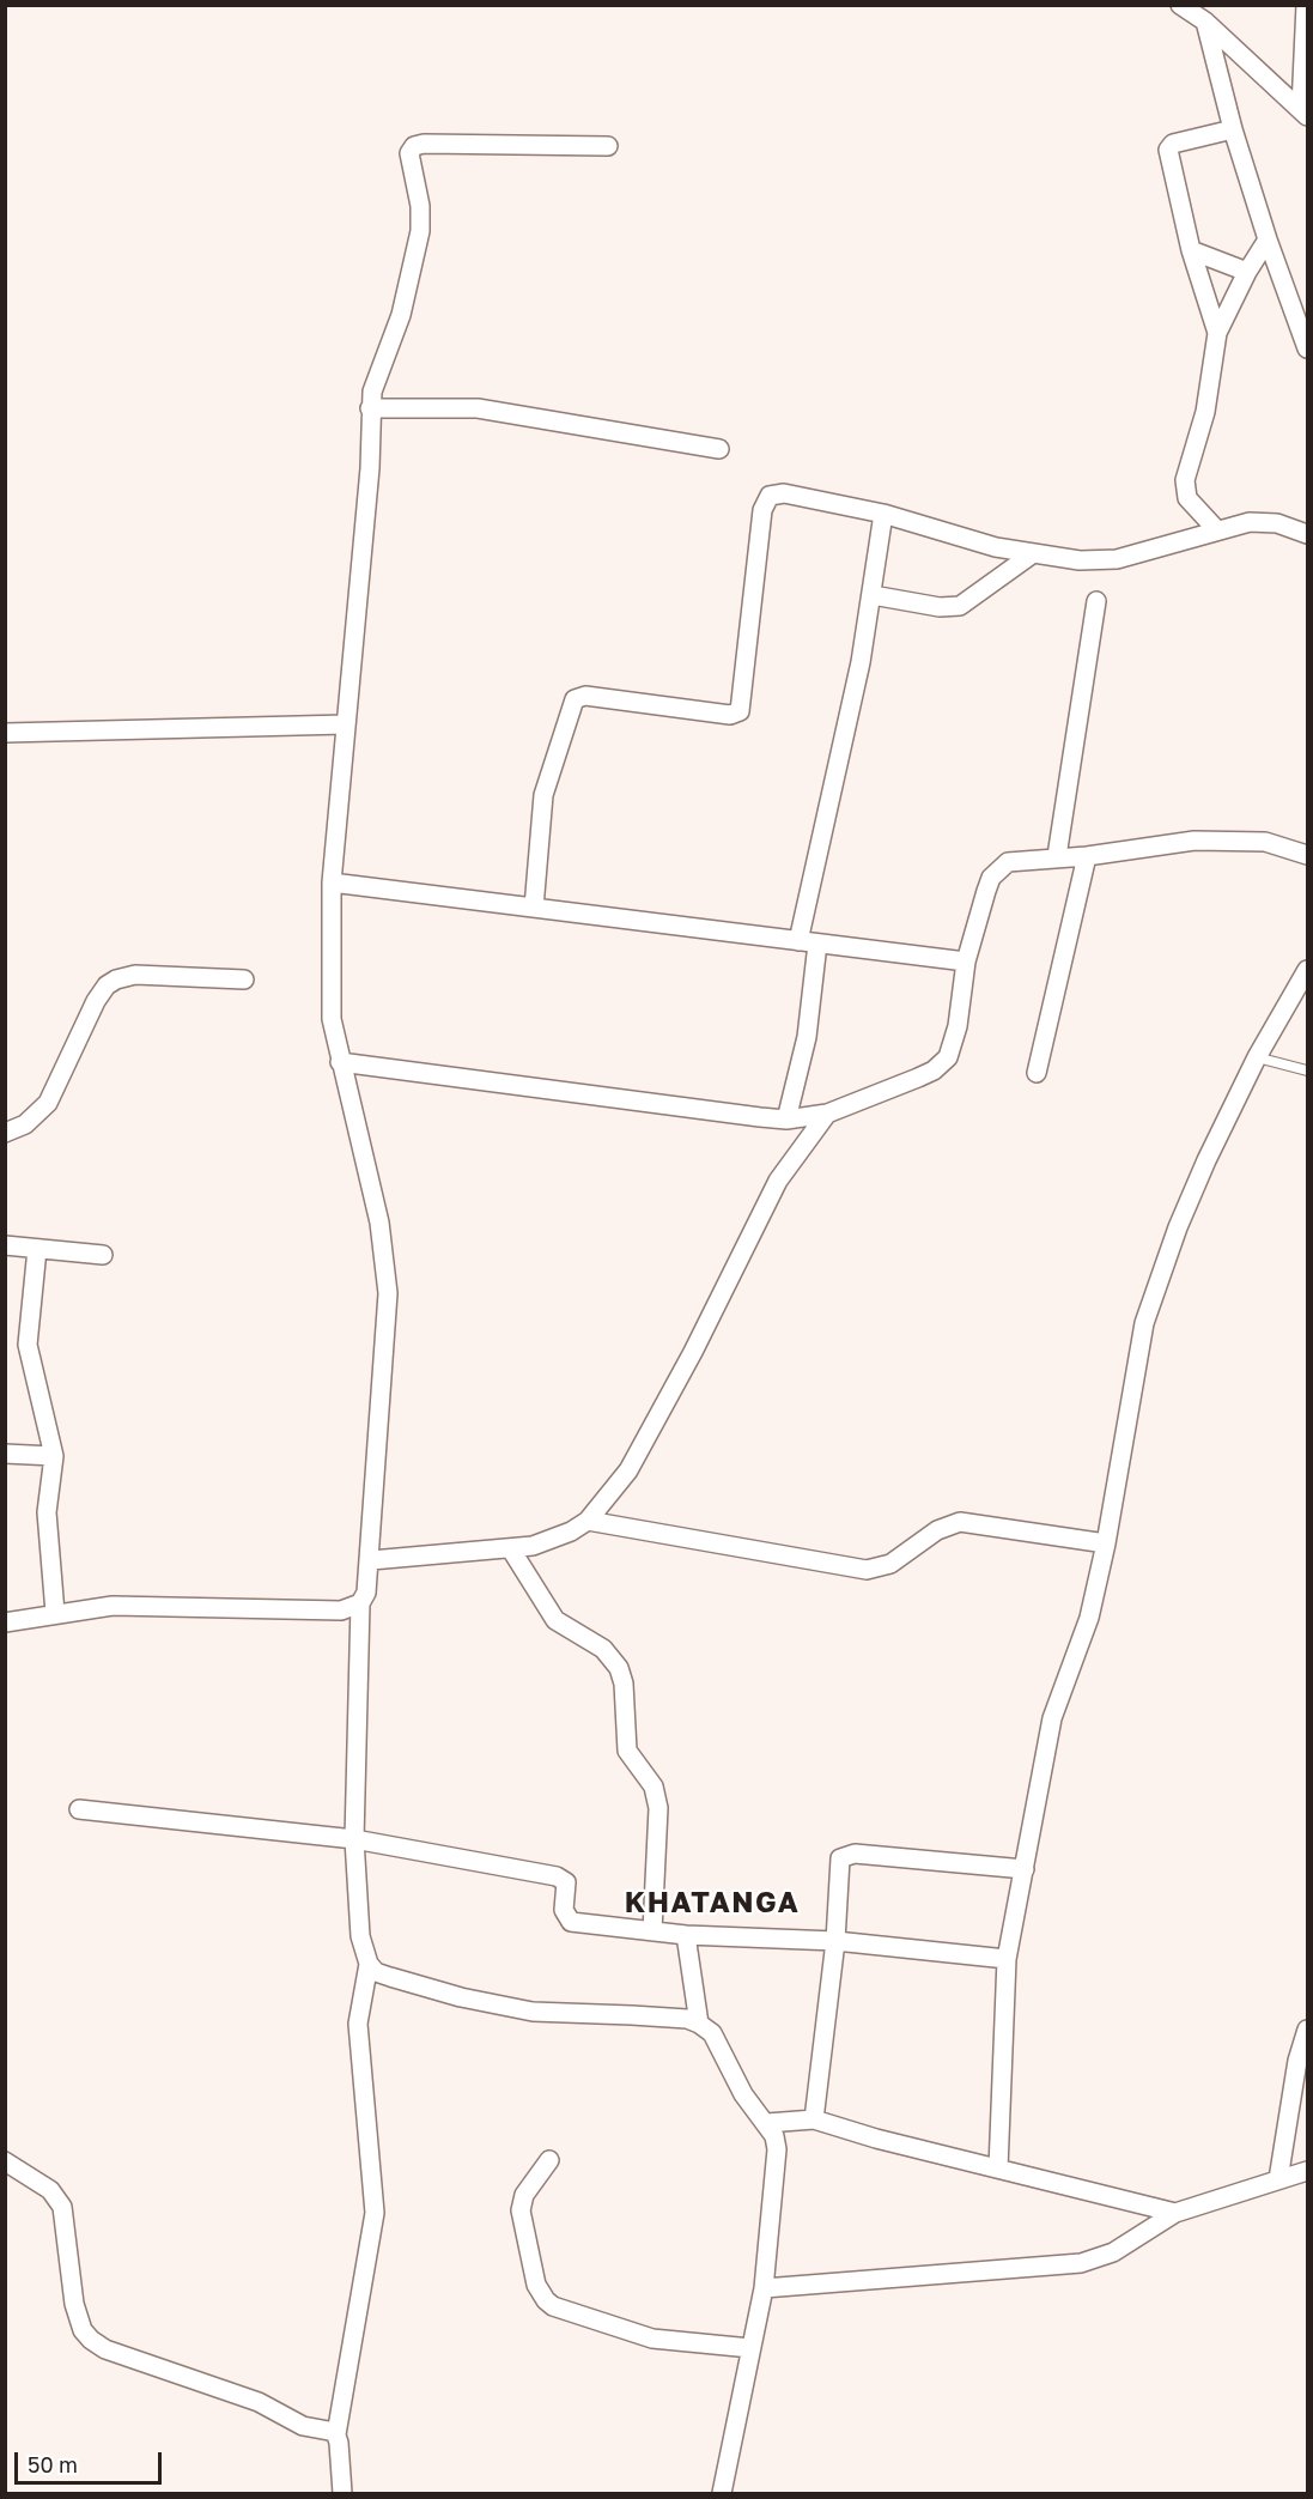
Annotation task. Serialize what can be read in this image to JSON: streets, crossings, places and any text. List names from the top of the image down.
{
  "districts": ["KHATANGA"],
  "scale_bar": "50 m"
}
